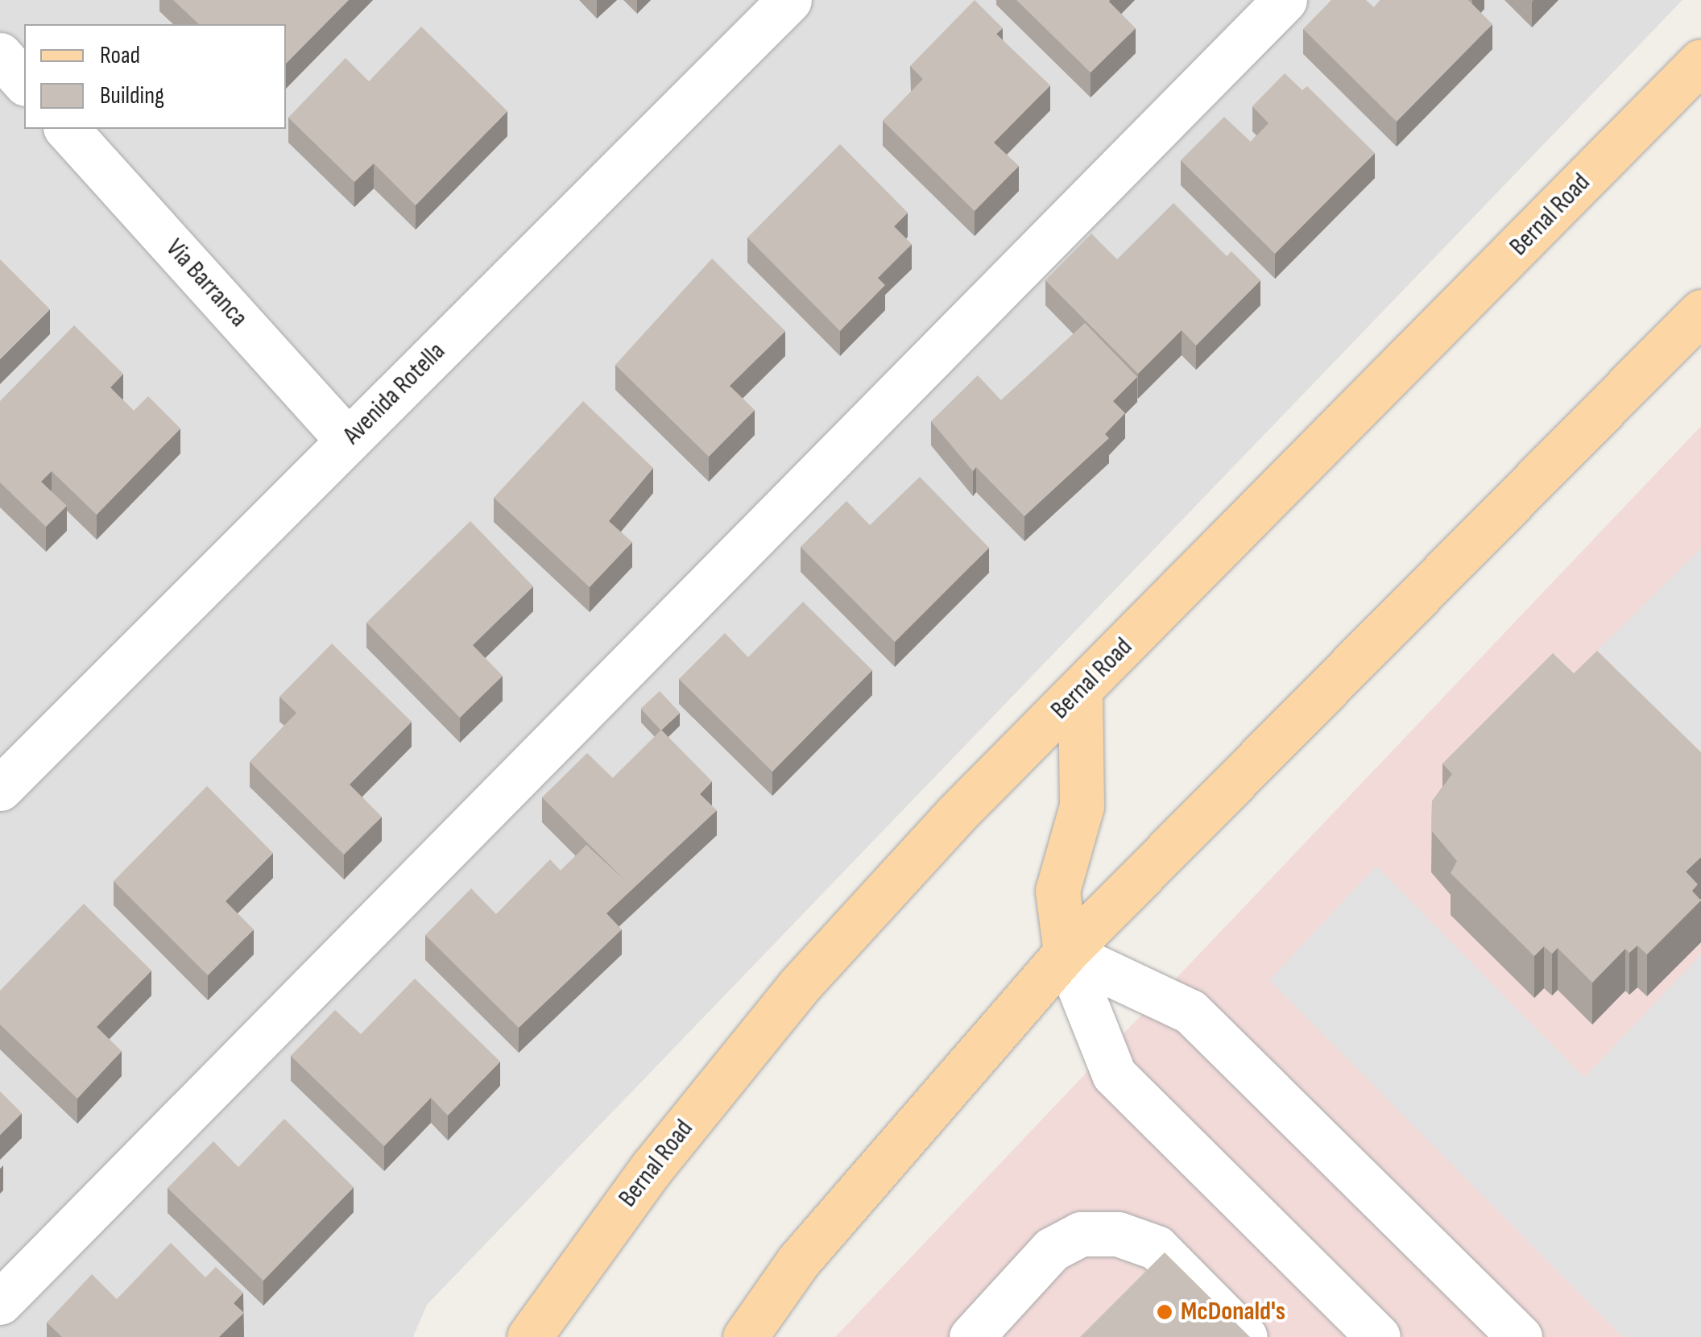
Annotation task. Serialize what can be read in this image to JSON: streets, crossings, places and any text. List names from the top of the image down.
{
  "streets": {
    "main road": ["Bernal Road"],
    "street": ["Via Barranca", "Avenida Rotella"]
  },
  "crossings": [
    ["Via Barranca", "Avenida Rotella"]
  ],
  "places": ["McDonald's"],
  "legend": ["Road", "Building"]
}
